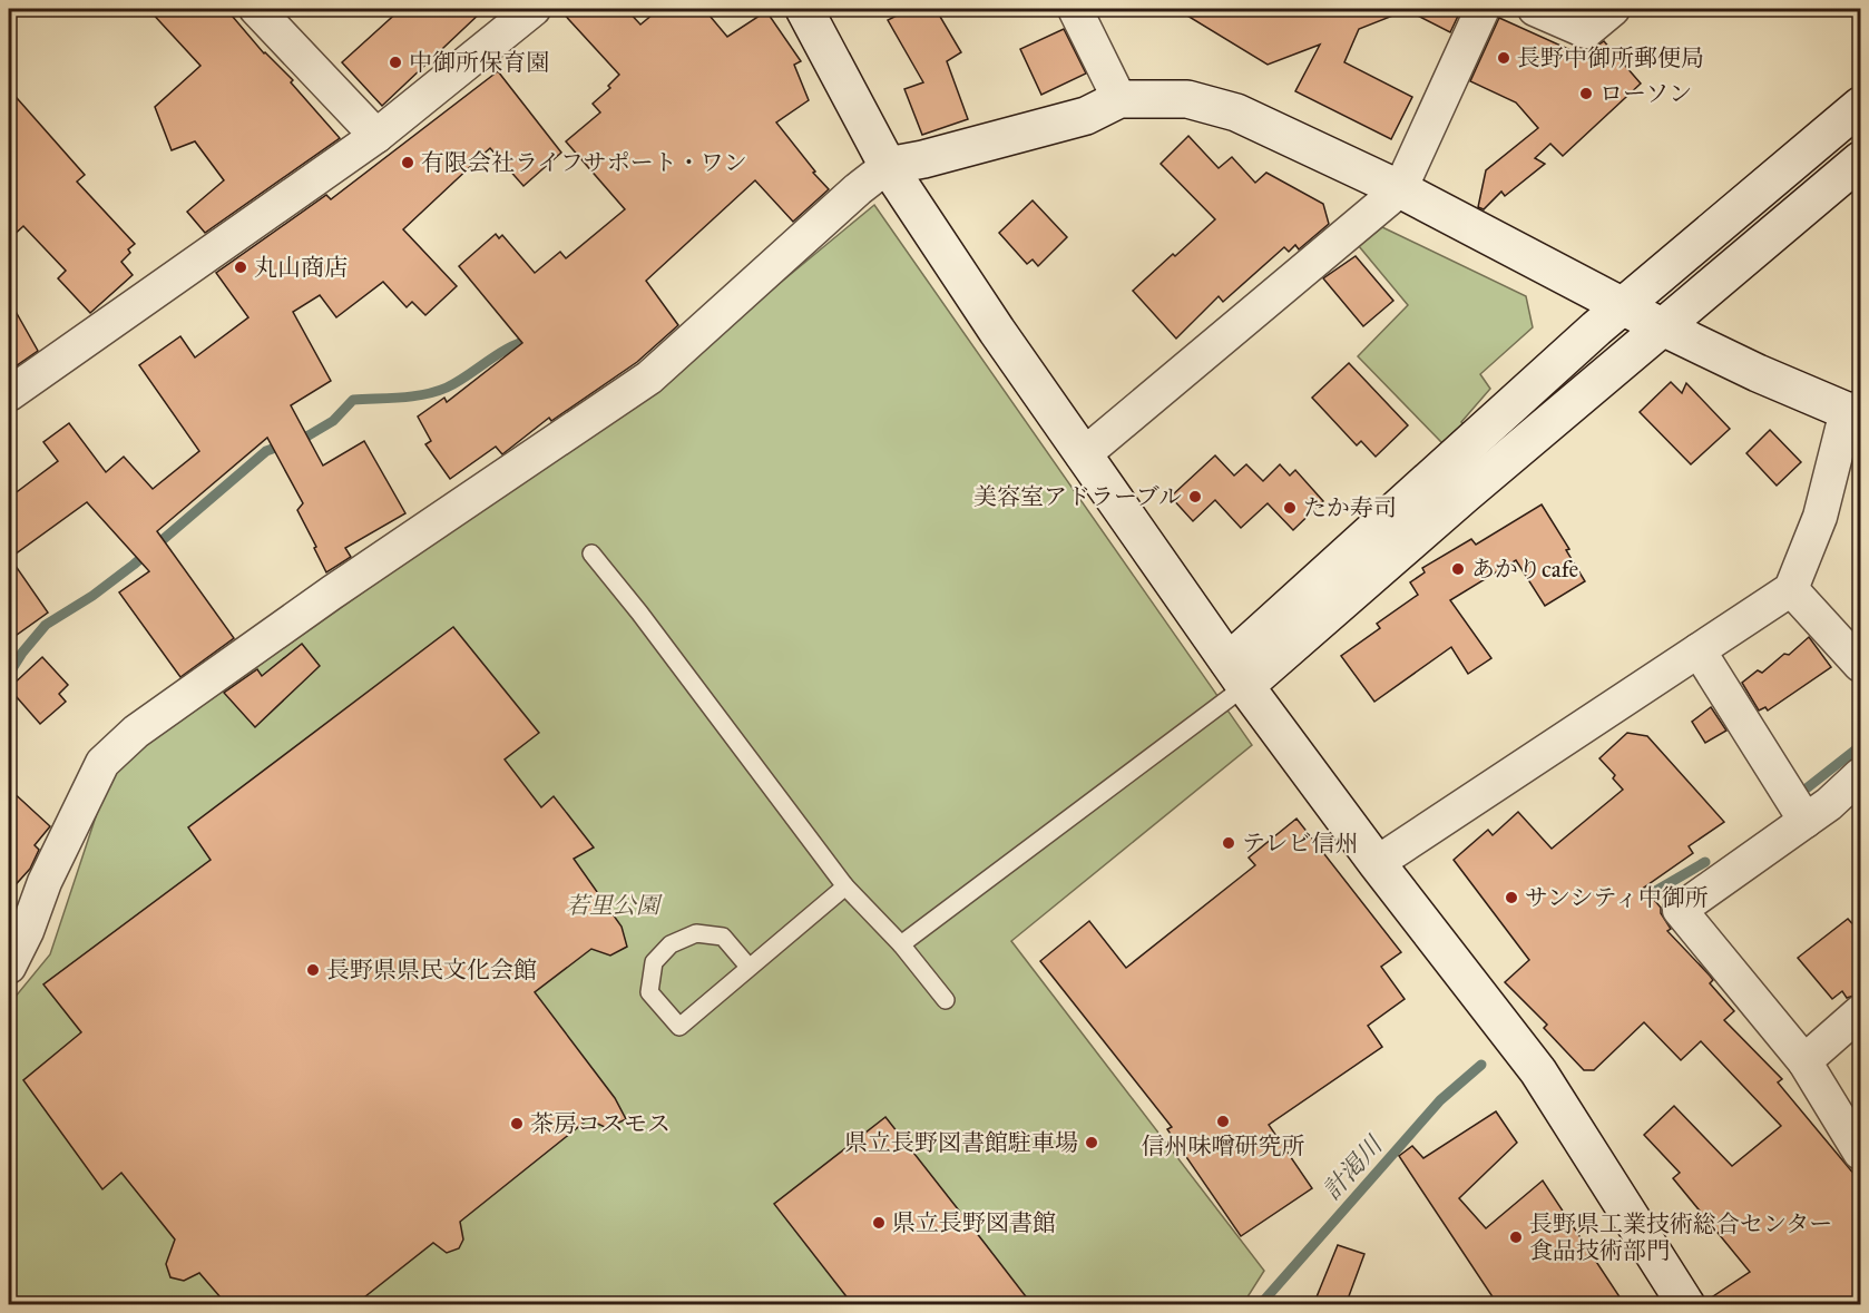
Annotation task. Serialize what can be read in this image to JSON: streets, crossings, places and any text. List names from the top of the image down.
{
  "water": ["計渇川"],
  "parks": ["若里公園"],
  "places": [
    "長野中御所郵便局",
    "中御所保育園",
    "ローソン",
    "有限会社ライフサポート・ワン",
    "丸山商店",
    "美容室アドラーブル",
    "たか寿司",
    "あかりcafe",
    "テレビ信州",
    "サンシティ中御所",
    "長野県県民文化会館",
    "信州味噌研究所",
    "茶房コスモス",
    "県立長野図書館駐車場",
    "県立長野図書館",
    "長野県工業技術総合センター 食品技術部門"
  ]
}
